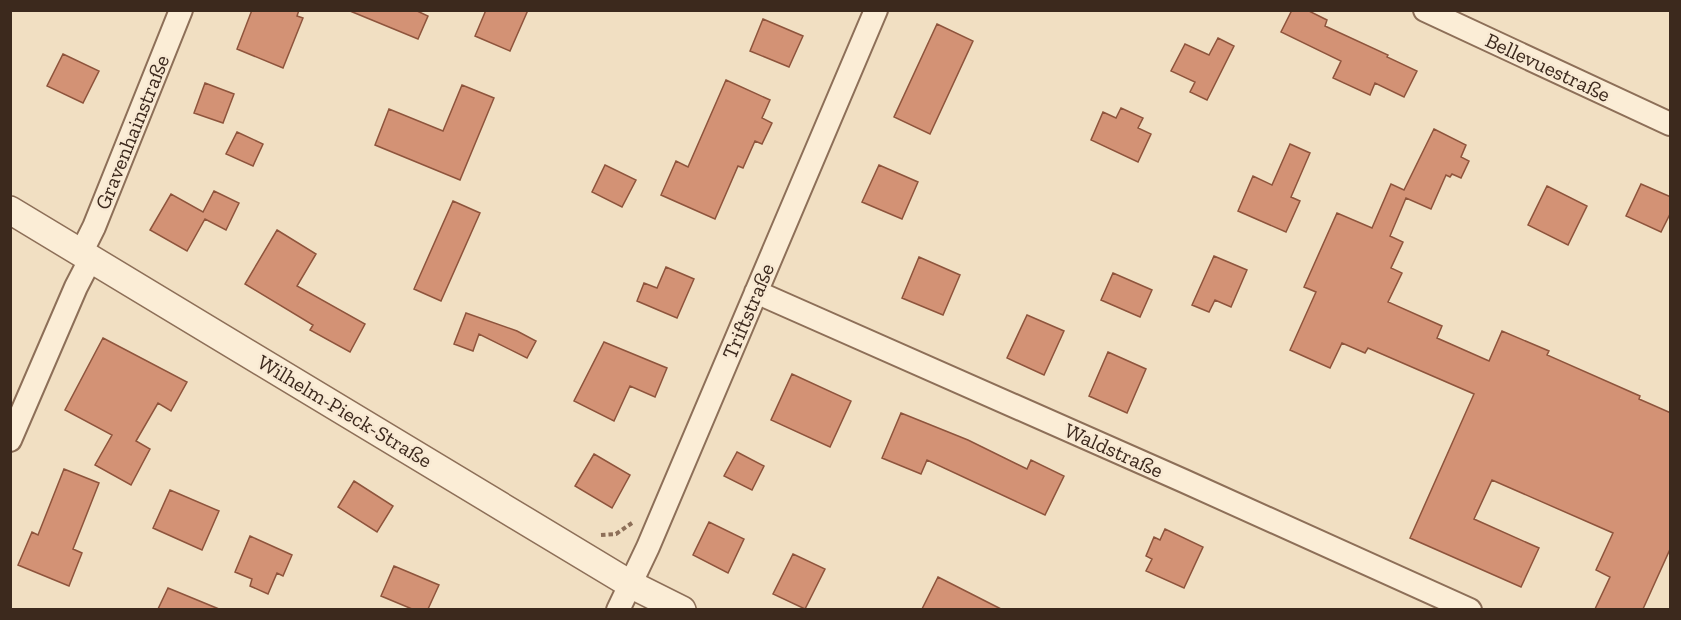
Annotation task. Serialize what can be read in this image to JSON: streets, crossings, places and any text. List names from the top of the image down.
{
  "streets": {
    "street": [
      "Bellevuestraße",
      "Gravenhainstraße",
      "Triftstraße",
      "Wilhelm-Pieck-Straße",
      "Waldstraße"
    ]
  },
  "crossings": [
    ["Gravenhainstraße", "Wilhelm-Pieck-Straße"],
    ["Triftstraße", "Wilhelm-Pieck-Straße"],
    ["Triftstraße", "Waldstraße"]
  ]
}
